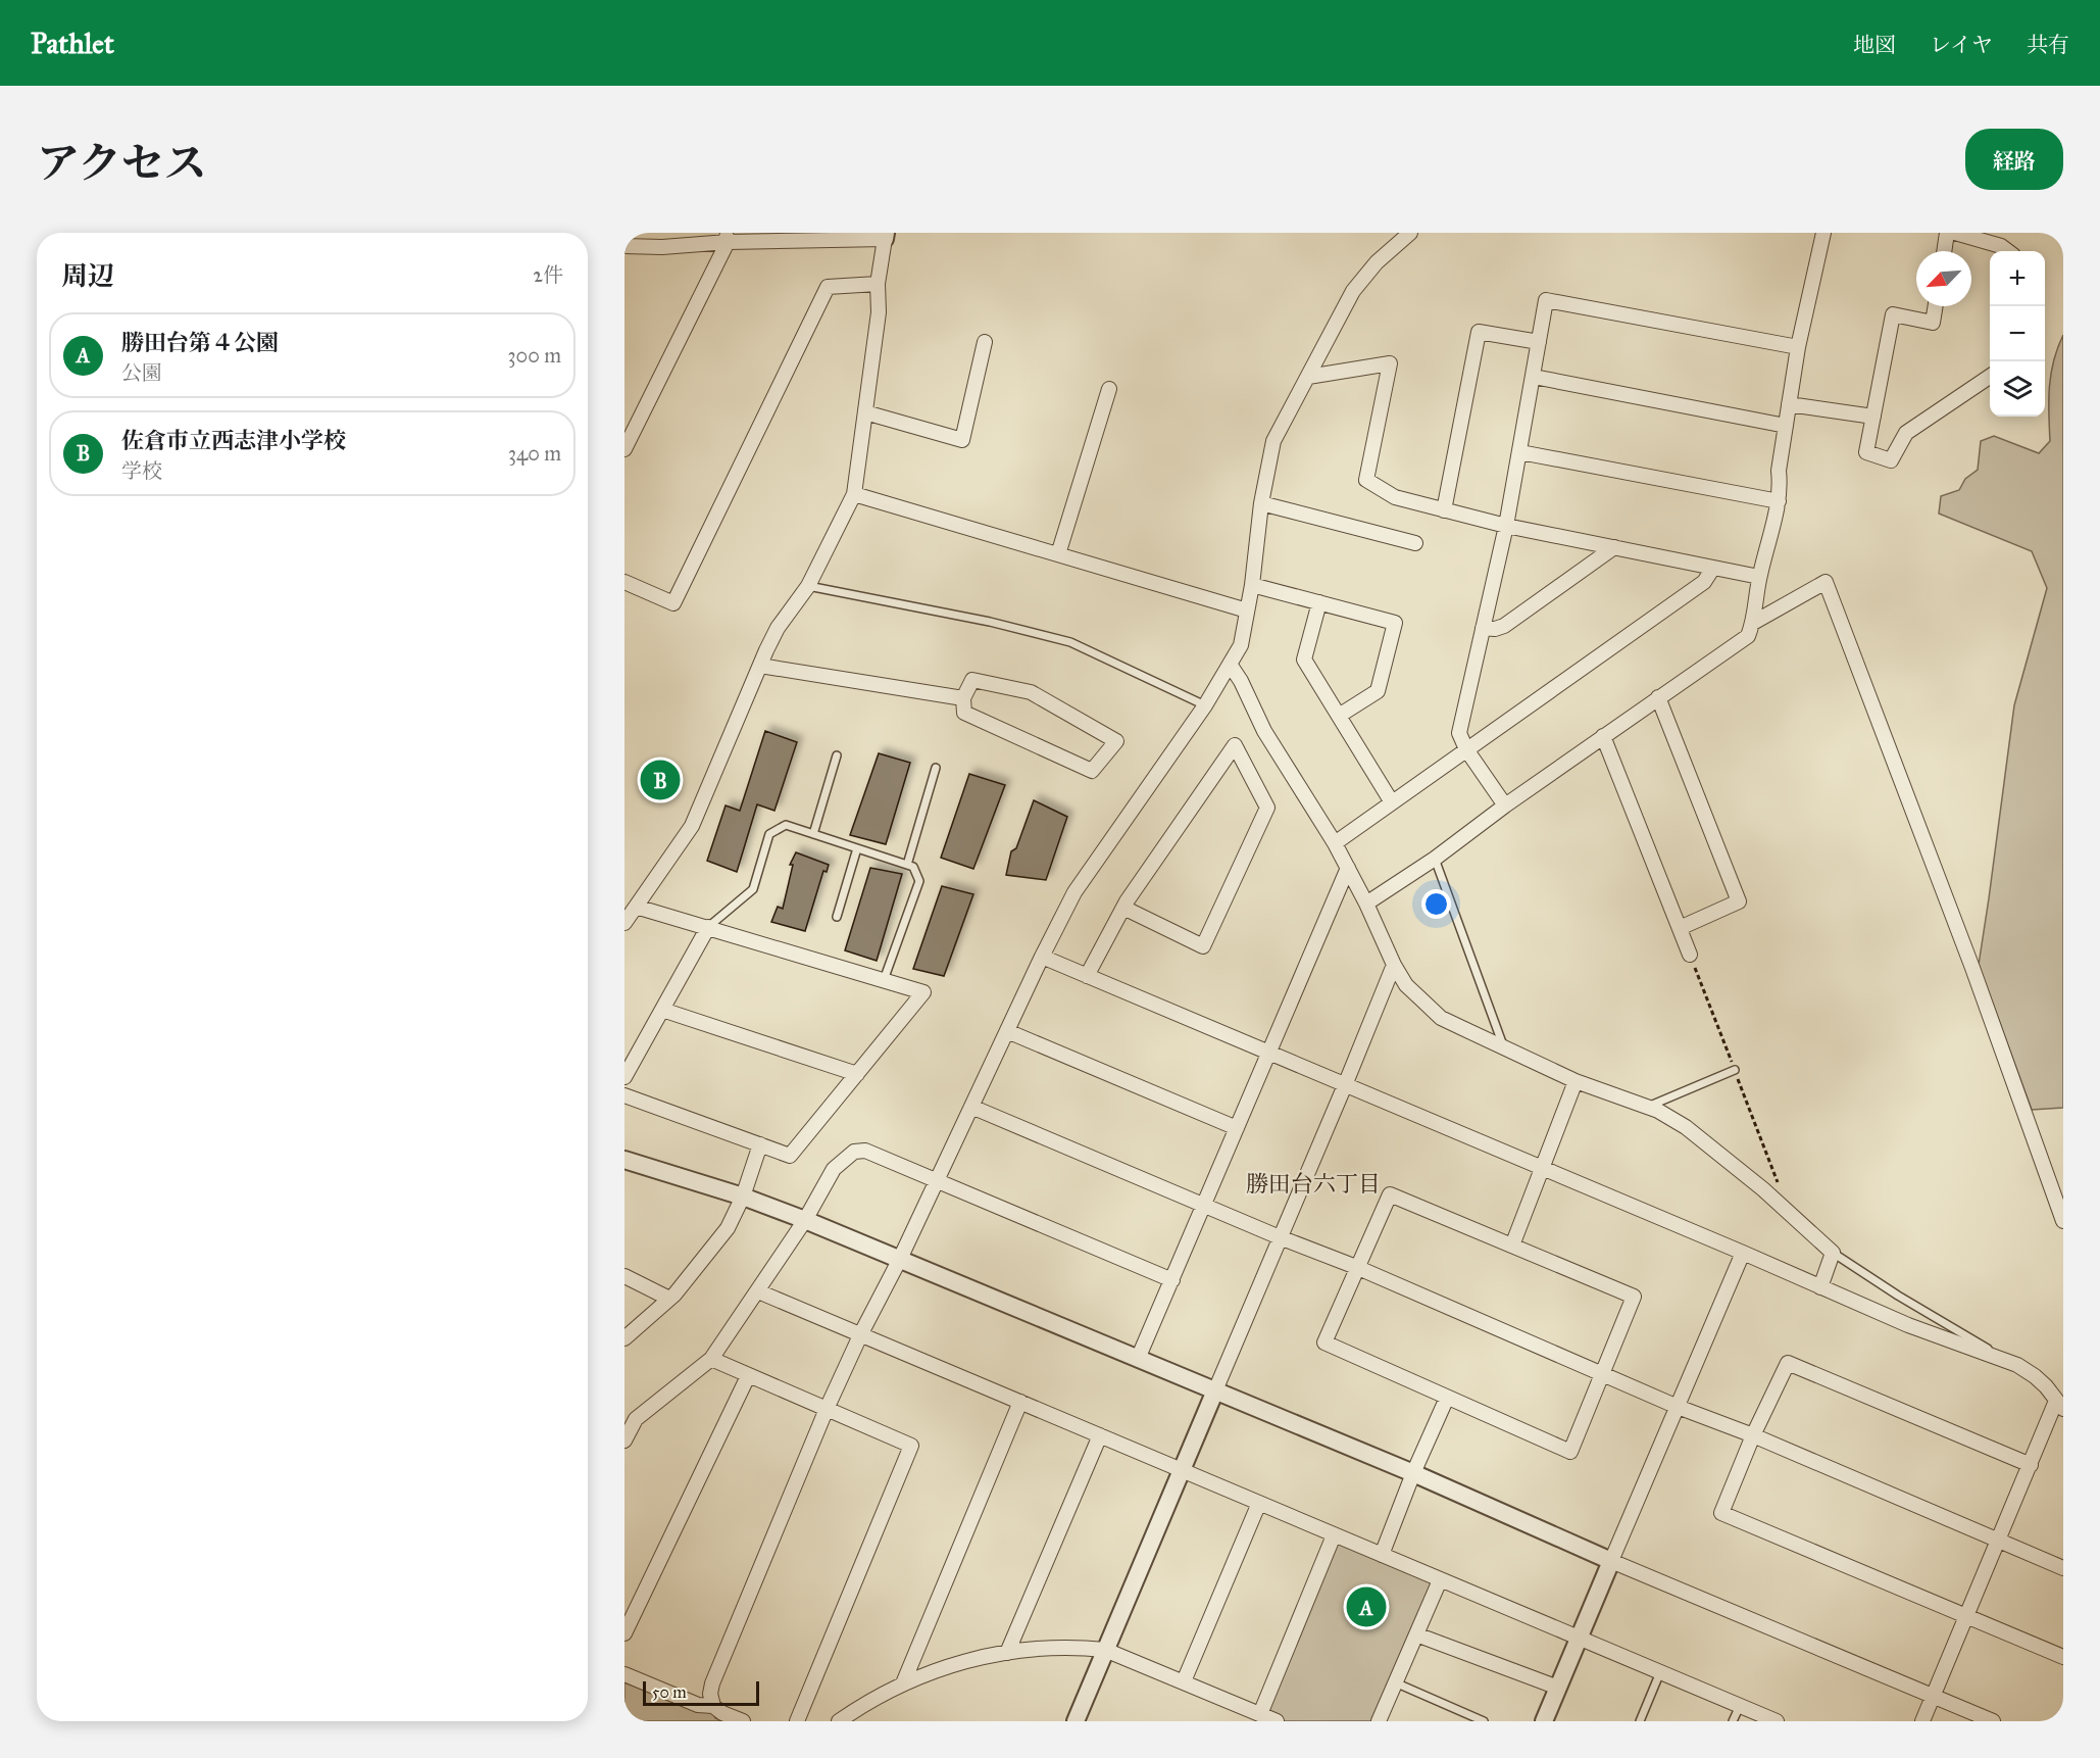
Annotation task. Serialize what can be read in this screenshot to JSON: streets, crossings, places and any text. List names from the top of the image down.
{
  "districts": ["勝田台六丁目"],
  "scale_bar": "50 m",
  "north": "bottom left",
  "page": {
    "header": "Pathlet",
    "nav": ["地図", "レイヤ", "共有"],
    "title": "アクセス",
    "buttons": "経路",
    "heading": ["周辺", "2件"],
    "map_buttons": ["+", "−"],
    "list": [
      {
        "mark": "A",
        "name": "勝田台第４公園",
        "note": "公園",
        "value": "300 m"
      },
      {
        "mark": "B",
        "name": "佐倉市立西志津小学校",
        "note": "学校",
        "value": "340 m"
      }
    ],
    "pins": ["B", "A"],
    "scale": "50 m"
  }
}
